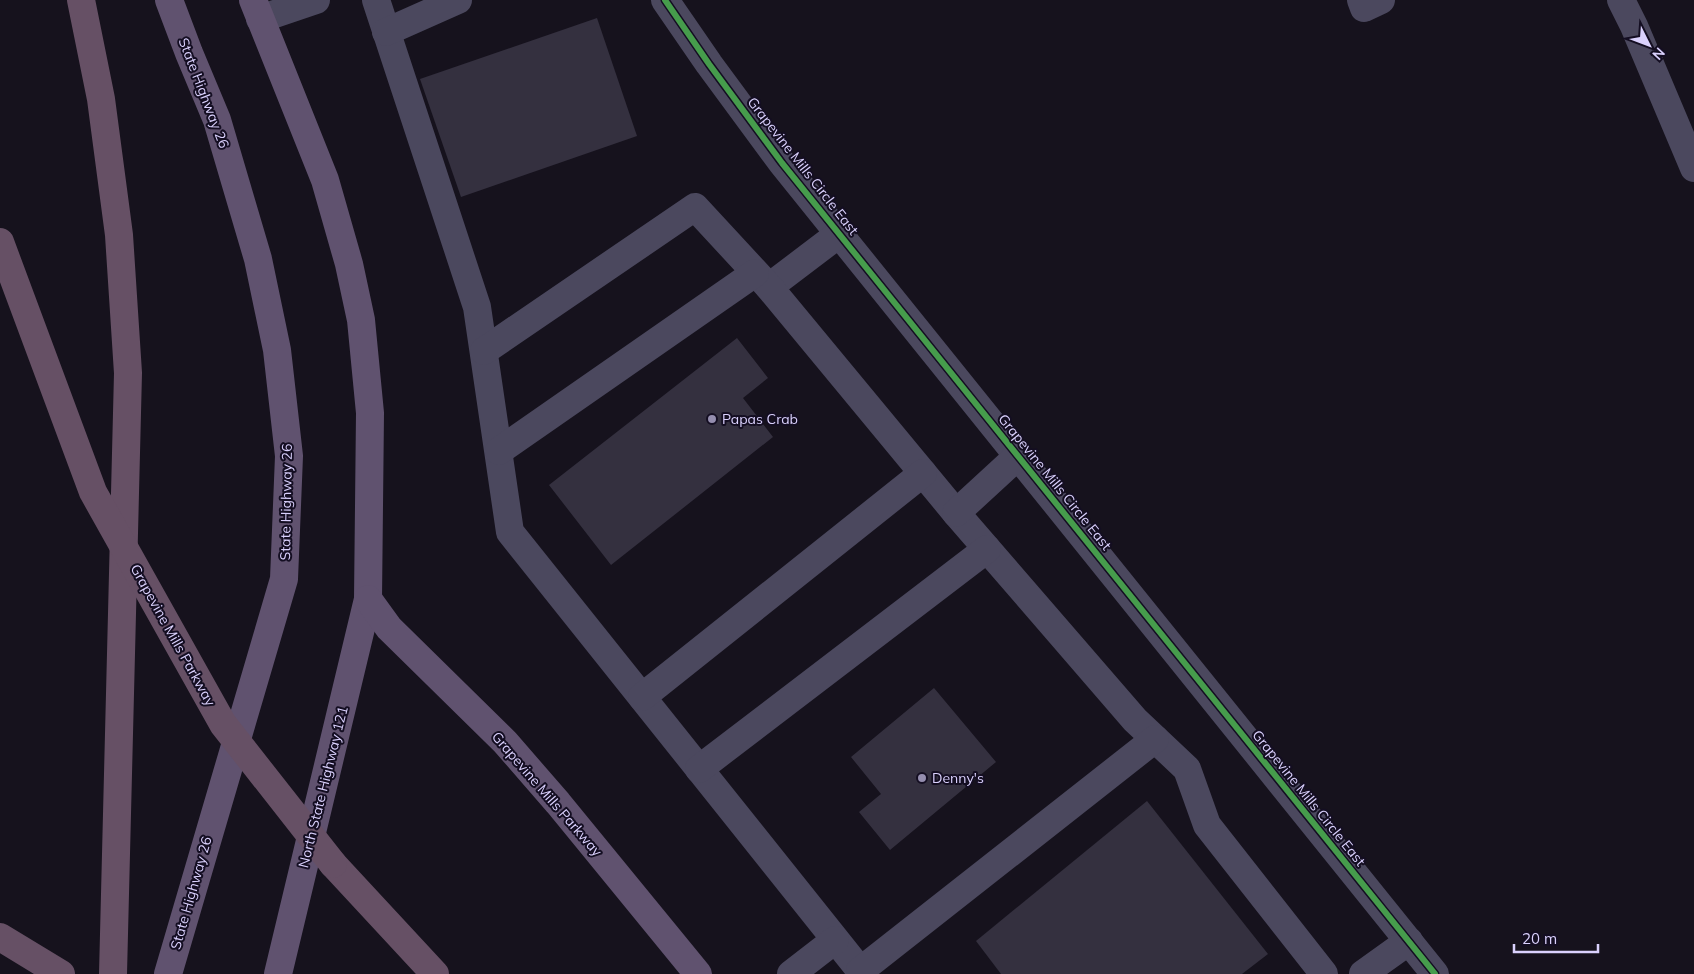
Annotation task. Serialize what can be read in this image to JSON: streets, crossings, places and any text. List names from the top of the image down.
{
  "streets": {
    "highway": ["Grapevine Mills Parkway"],
    "main road": ["State Highway 26", "North State Highway 121"],
    "street": ["Grapevine Mills Circle East"]
  },
  "crossings": [
    ["Grapevine Mills Parkway", "North State Highway 121"]
  ],
  "places": ["Papas Crab", "Denny's"],
  "scale_bar": "20 m",
  "north": "bottom right"
}
